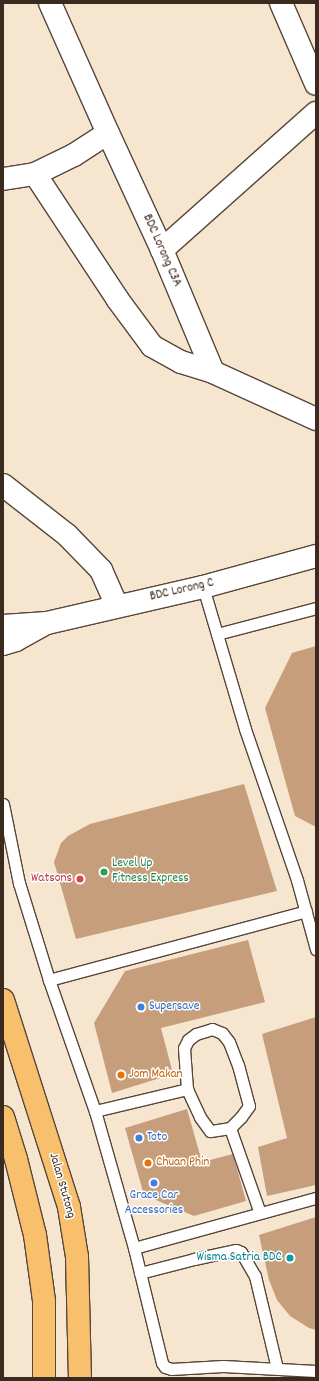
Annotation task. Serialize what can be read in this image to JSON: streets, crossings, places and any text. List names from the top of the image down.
{
  "streets": {
    "main road": ["Jalan Stutong"],
    "street": ["BDC Lorong C3A", "BDC Lorong C"]
  },
  "places": [
    "Level Up Fitness Express",
    "Watsons",
    "Supersave",
    "Jom Makan",
    "Toto",
    "Chuan Phin",
    "Grace Car Accessories",
    "Wisma Satria BDC"
  ]
}
